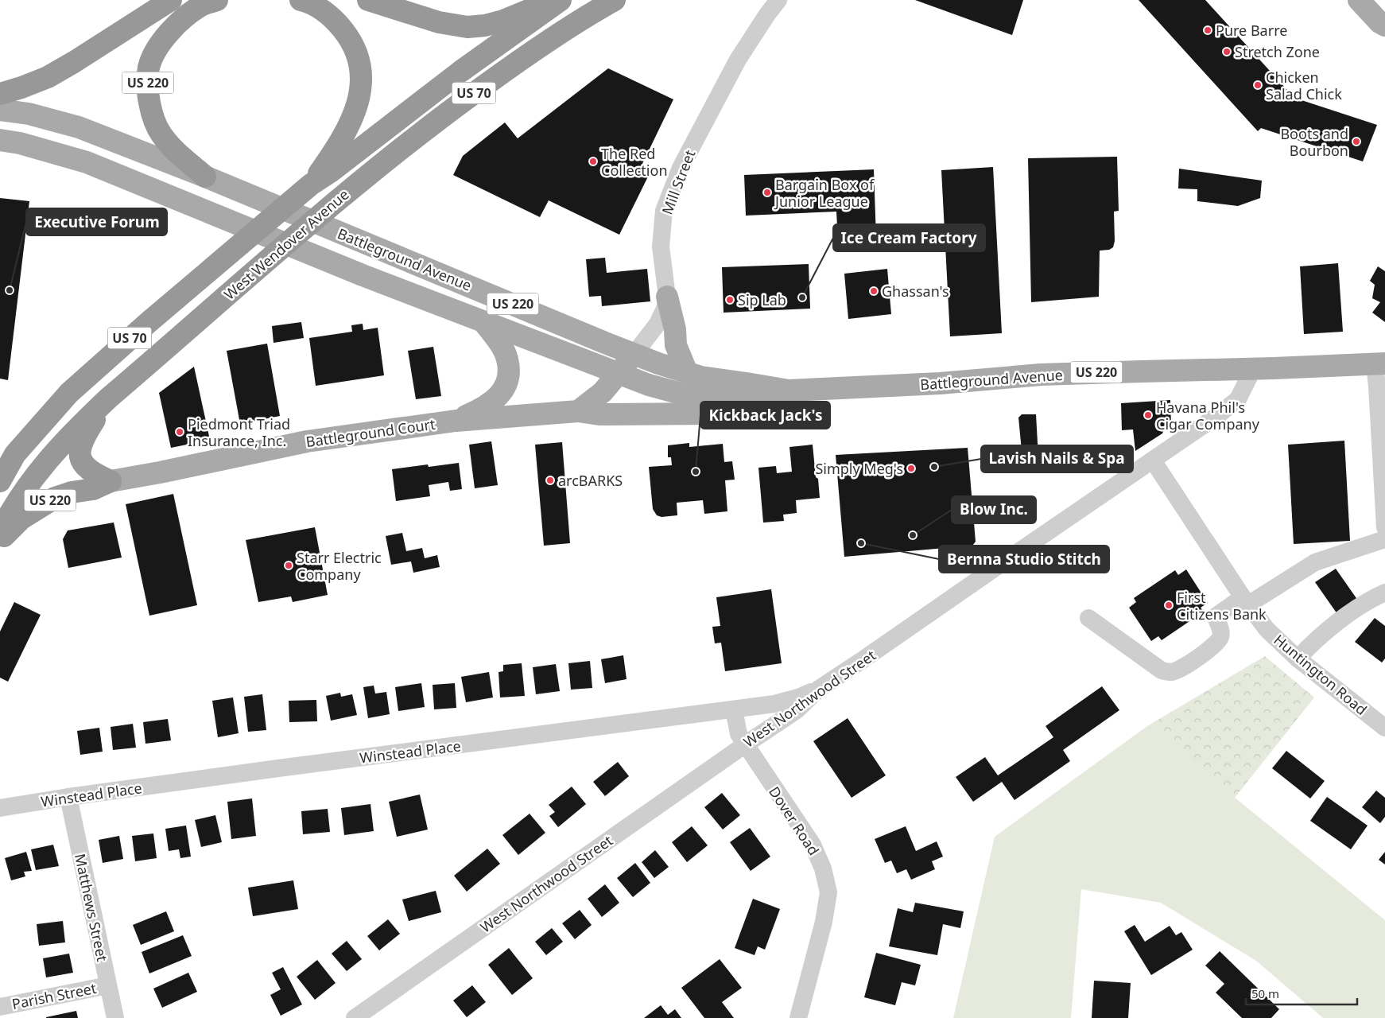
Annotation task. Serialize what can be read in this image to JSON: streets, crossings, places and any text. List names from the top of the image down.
{
  "streets": {
    "highway": ["US 220", "US 70", "West Wendover Avenue"],
    "main road": ["Battleground Avenue", "Battleground Court"],
    "street": [
      "Mill Street",
      "Huntington Road",
      "West Northwood Street",
      "Winstead Place",
      "Dover Road",
      "Matthews Street",
      "Parish Street"
    ]
  },
  "crossings": [
    ["US 220", "Battleground Avenue"],
    ["US 220", "Battleground Court"],
    ["Mill Street", "Battleground Avenue"],
    ["Battleground Avenue", "West Northwood Street"],
    ["Huntington Road", "West Northwood Street"],
    ["West Northwood Street", "Winstead Place"],
    ["West Northwood Street", "Dover Road"],
    ["Winstead Place", "Dover Road"],
    ["Winstead Place", "Matthews Street"],
    ["Matthews Street", "Parish Street"]
  ],
  "places": [
    "Pure Barre",
    "Stretch Zone",
    "Chicken Salad Chick",
    "Boots and Bourbon",
    "The Red Collection",
    "Bargain Box of Junior League",
    "Executive Forum",
    "Ghassan's",
    "Ice Cream Factory",
    "Sip Lab",
    "Havana Phil's Cigar Company",
    "Piedmont Triad Insurance, Inc.",
    "Lavish Nails & Spa",
    "Simply Meg's",
    "Kickback Jack's",
    "arcBARKS",
    "Blow Inc.",
    "Bernna Studio Stitch",
    "Starr Electric Company",
    "First Citizens Bank"
  ],
  "scale_bar": "50 m"
}
